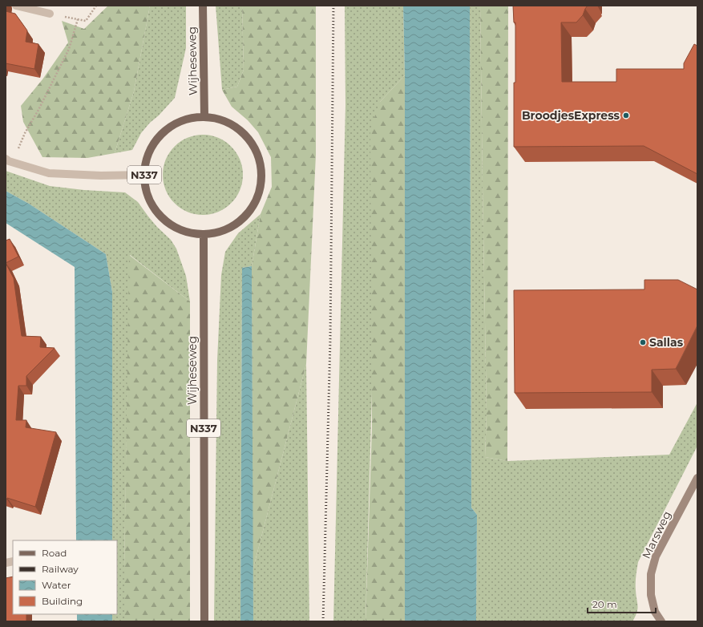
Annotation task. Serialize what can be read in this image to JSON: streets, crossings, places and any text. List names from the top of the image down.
{
  "streets": {
    "main road": ["Wijheseweg", "N337"],
    "street": ["Marsweg"]
  },
  "crossings": [
    ["Wijheseweg", "N337"]
  ],
  "places": ["BroodjesExpress", "Sallas"],
  "legend": [
    "Road",
    "Railway",
    "Water",
    "Building"
  ],
  "scale_bar": "20 m"
}
